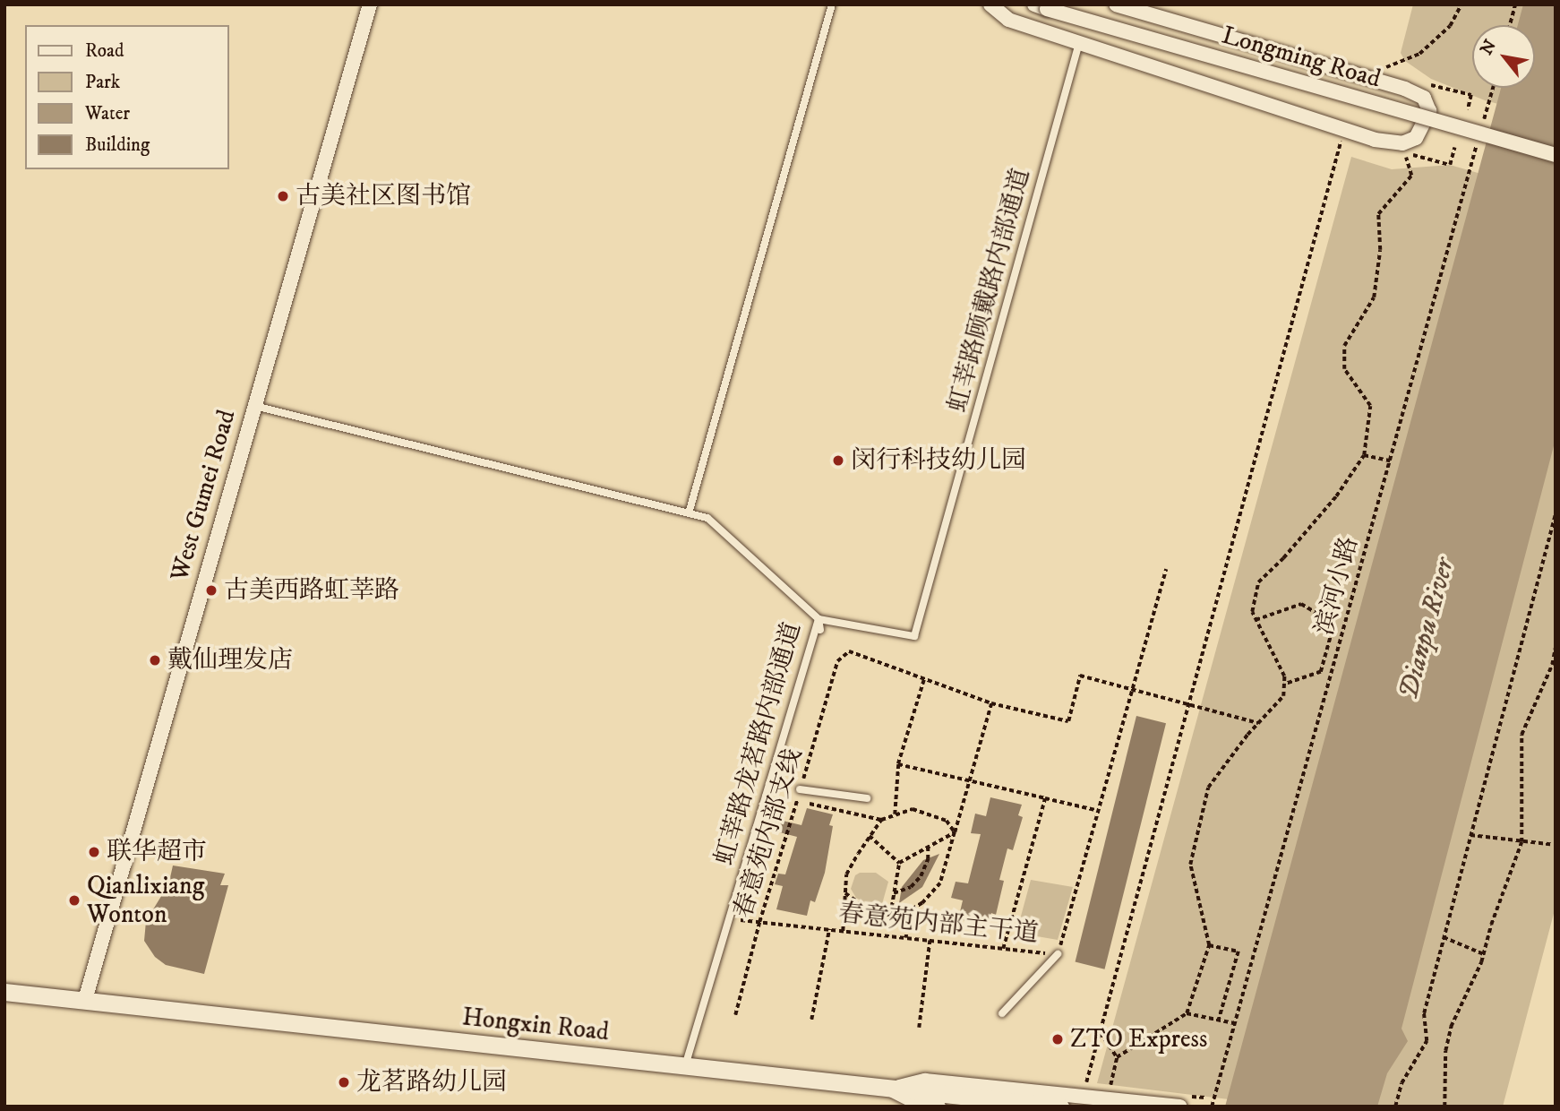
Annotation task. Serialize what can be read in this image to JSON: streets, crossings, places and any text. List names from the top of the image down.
{
  "streets": {
    "street": ["Longming Road", "West Gumei Road", "Hongxin Road"],
    "lane": ["虹莘路顾戴路内部通道", "虹莘路龙茗路内部通道"],
    "path": ["滨河小路", "春意苑内部支线", "春意苑内部主干道"]
  },
  "crossings": [
    ["虹莘路顾戴路内部通道", "虹莘路龙茗路内部通道"],
    ["West Gumei Road", "虹莘路龙茗路内部通道"],
    ["West Gumei Road", "Hongxin Road"],
    ["虹莘路龙茗路内部通道", "春意苑内部主干道"],
    ["虹莘路龙茗路内部通道", "Hongxin Road"],
    ["春意苑内部支线", "春意苑内部主干道"]
  ],
  "water": ["Dianpu River"],
  "places": [
    "古美社区图书馆",
    "闵行科技幼儿园",
    "古美西路虹莘路",
    "戴仙理发店",
    "联华超市",
    "Qianlixiang Wonton",
    "ZTO Express",
    "龙茗路幼儿园"
  ],
  "legend": [
    "Road",
    "Park",
    "Water",
    "Building"
  ],
  "north": "top left"
}
